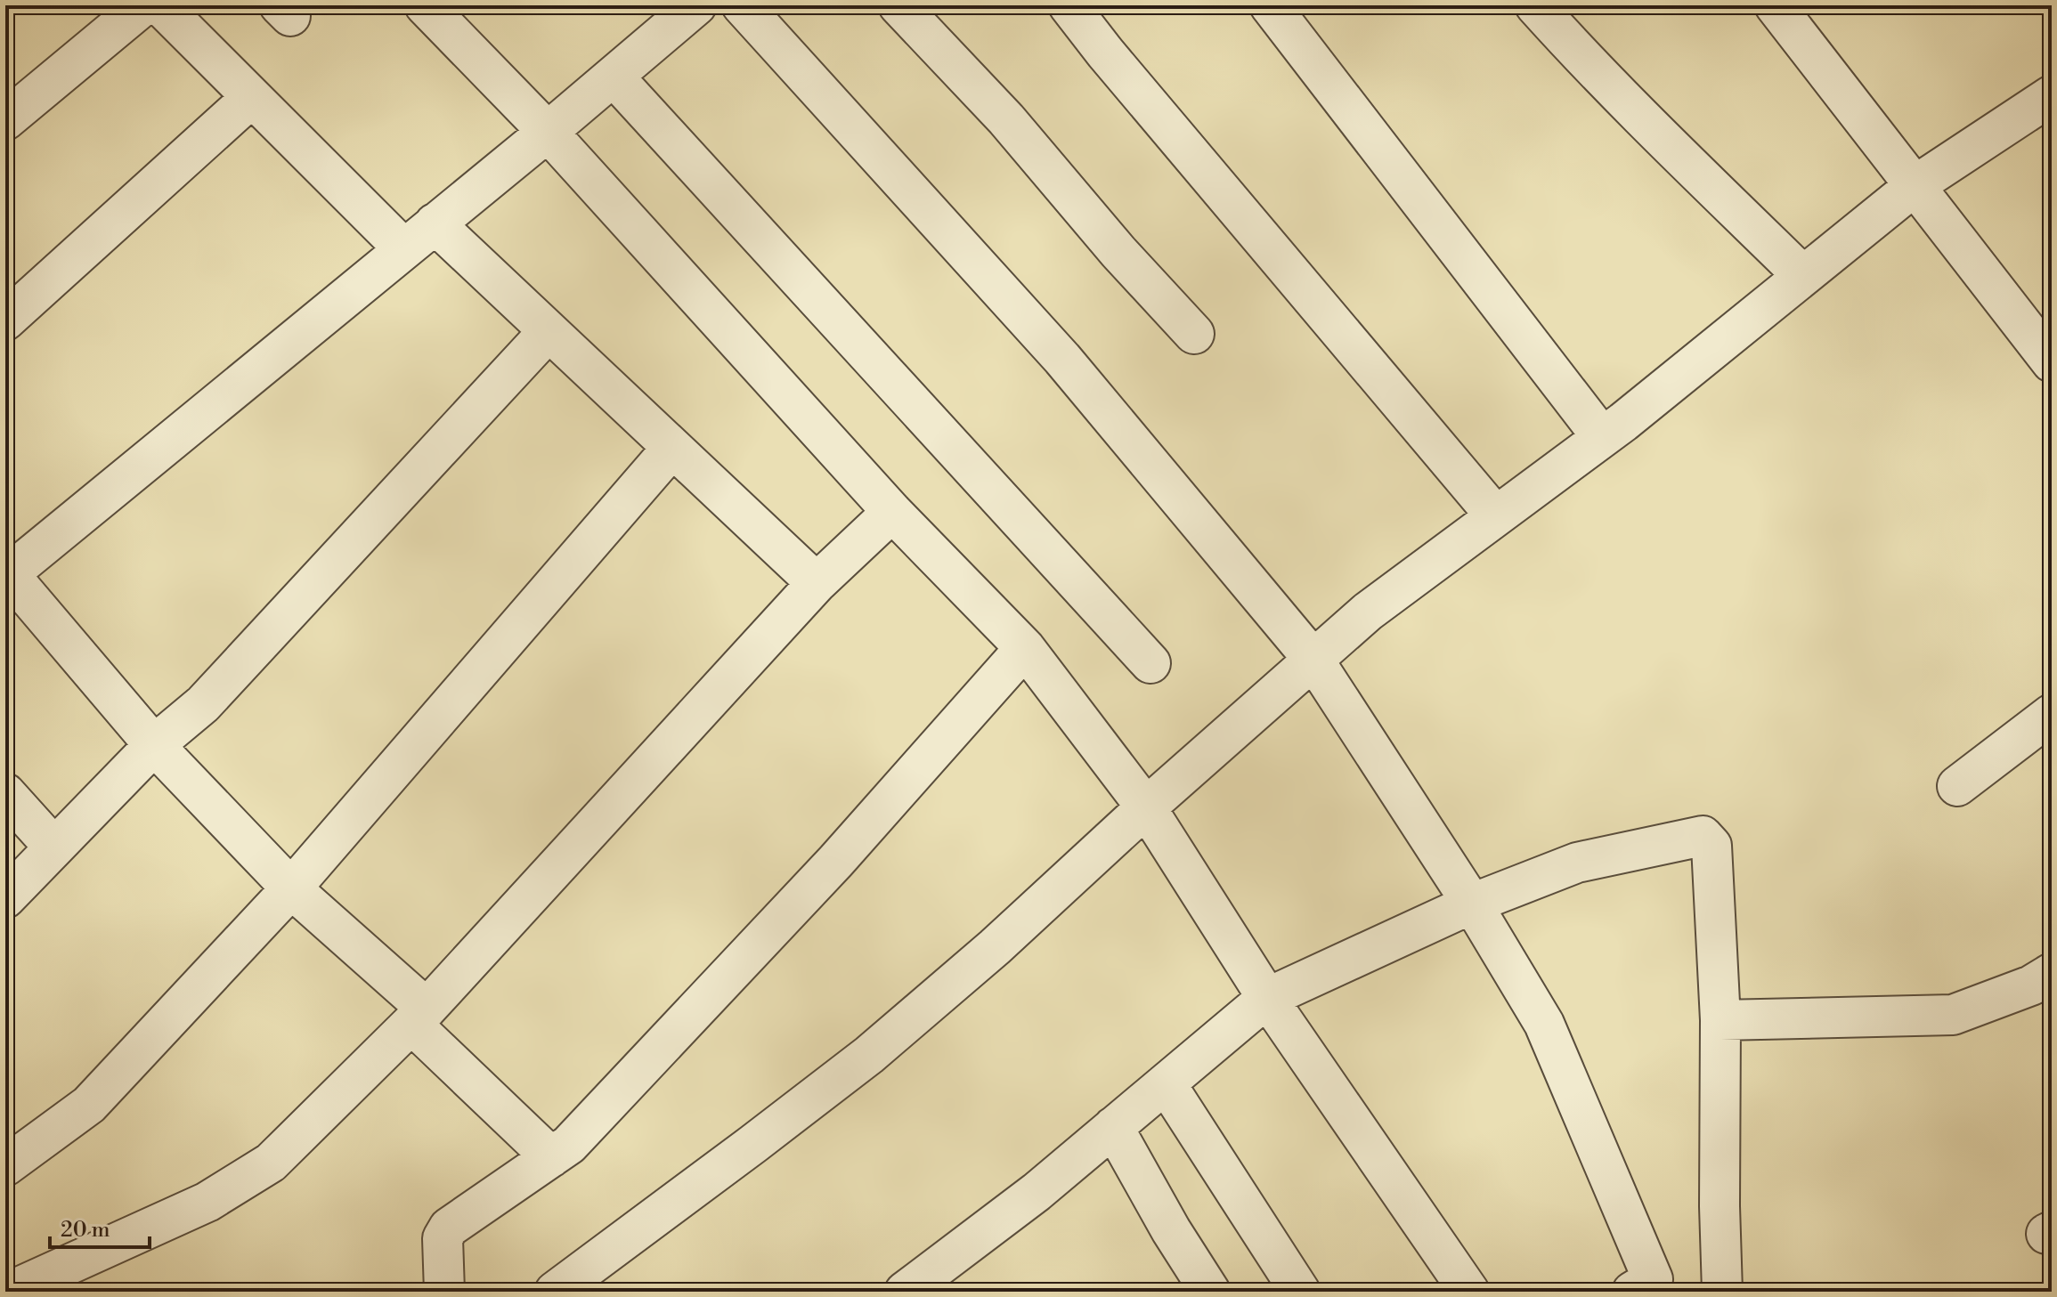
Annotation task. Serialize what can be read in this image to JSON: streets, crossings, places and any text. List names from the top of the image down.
{
  "scale_bar": "20 m"
}
